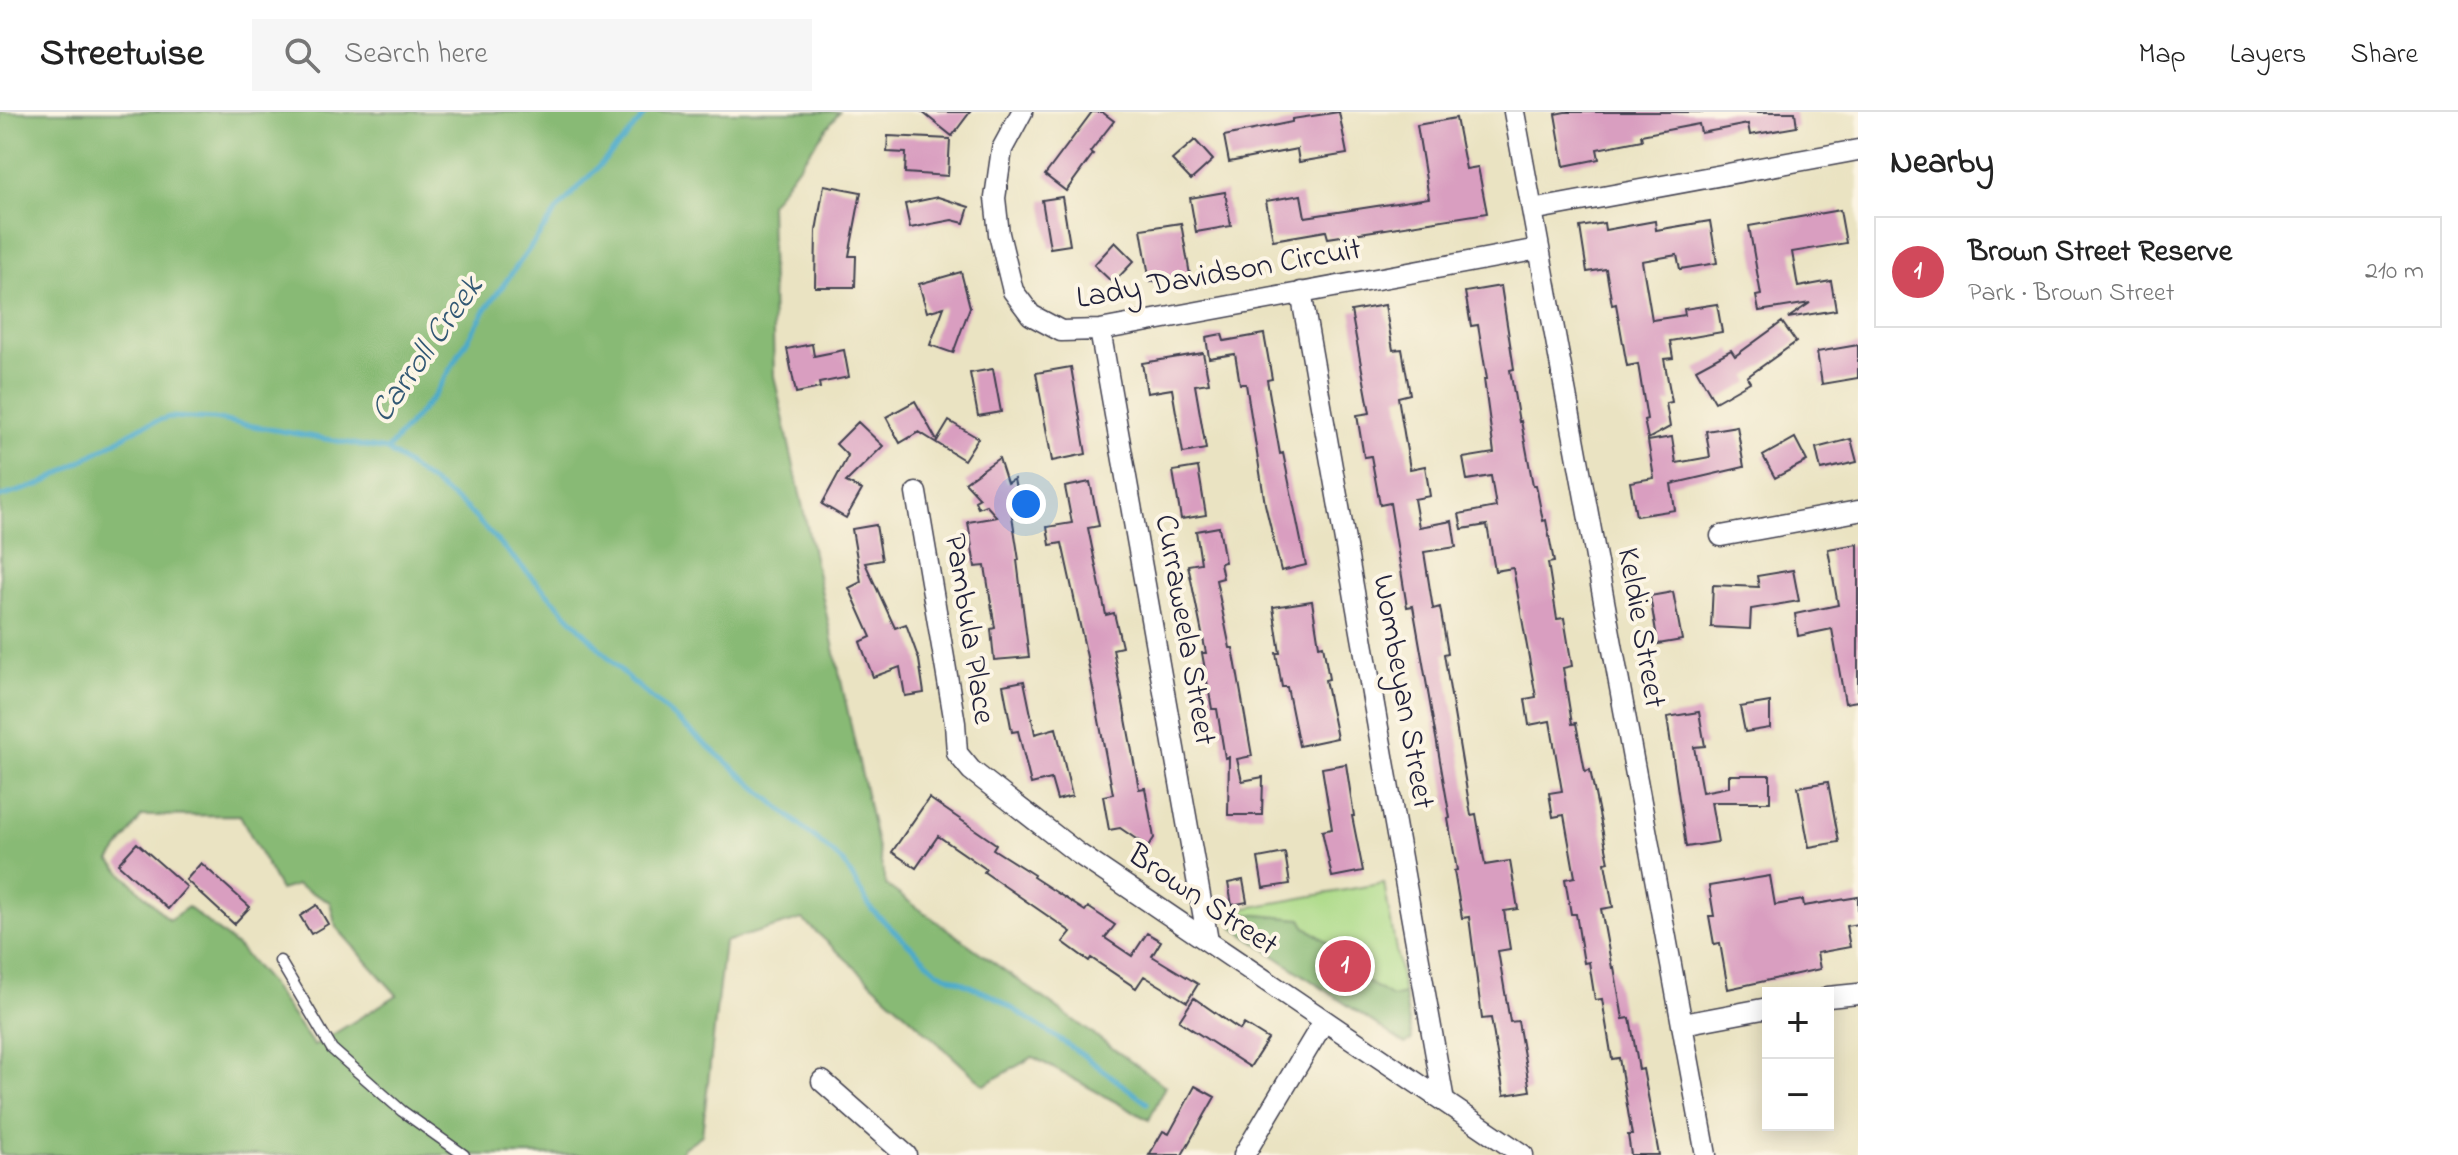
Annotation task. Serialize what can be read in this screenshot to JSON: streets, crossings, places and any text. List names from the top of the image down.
{
  "streets": {
    "street": [
      "Lady Davidson Circuit",
      "Keldie Street",
      "Pambula Place",
      "Curraweela Street",
      "Wombeyan Street",
      "Brown Street"
    ]
  },
  "crossings": [
    ["Lady Davidson Circuit", "Keldie Street"],
    ["Lady Davidson Circuit", "Curraweela Street"],
    ["Lady Davidson Circuit", "Wombeyan Street"],
    ["Pambula Place", "Brown Street"],
    ["Curraweela Street", "Brown Street"],
    ["Wombeyan Street", "Brown Street"]
  ],
  "water": ["Carroll Creek"],
  "page": {
    "header": "Streetwise",
    "search": "Search here",
    "nav": ["Map", "Layers", "Share"],
    "heading": "Nearby",
    "list": [
      {
        "mark": "1",
        "name": "Brown Street Reserve",
        "note": "Park · Brown Street",
        "value": "210 m"
      }
    ],
    "pins": "1",
    "map_buttons": ["+", "−"]
  }
}
